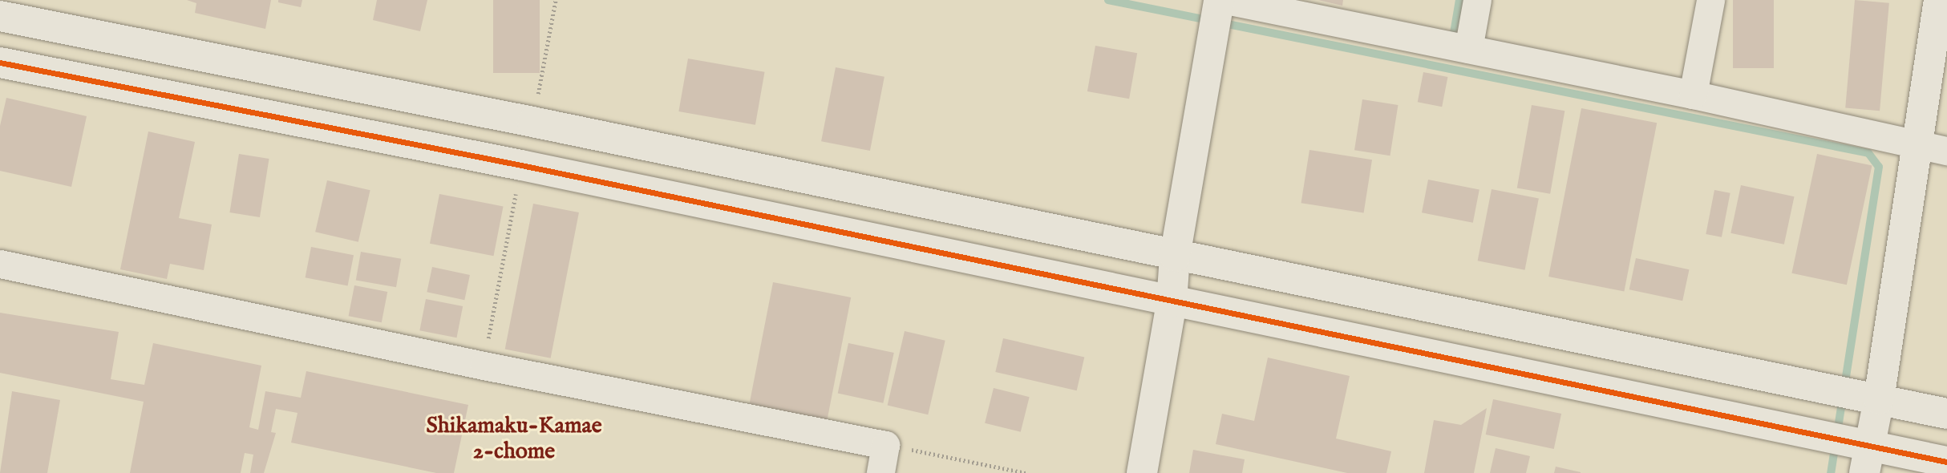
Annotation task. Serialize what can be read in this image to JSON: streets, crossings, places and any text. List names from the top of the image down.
{
  "districts": ["Shikamaku-Kamae 2-chome"]
}
